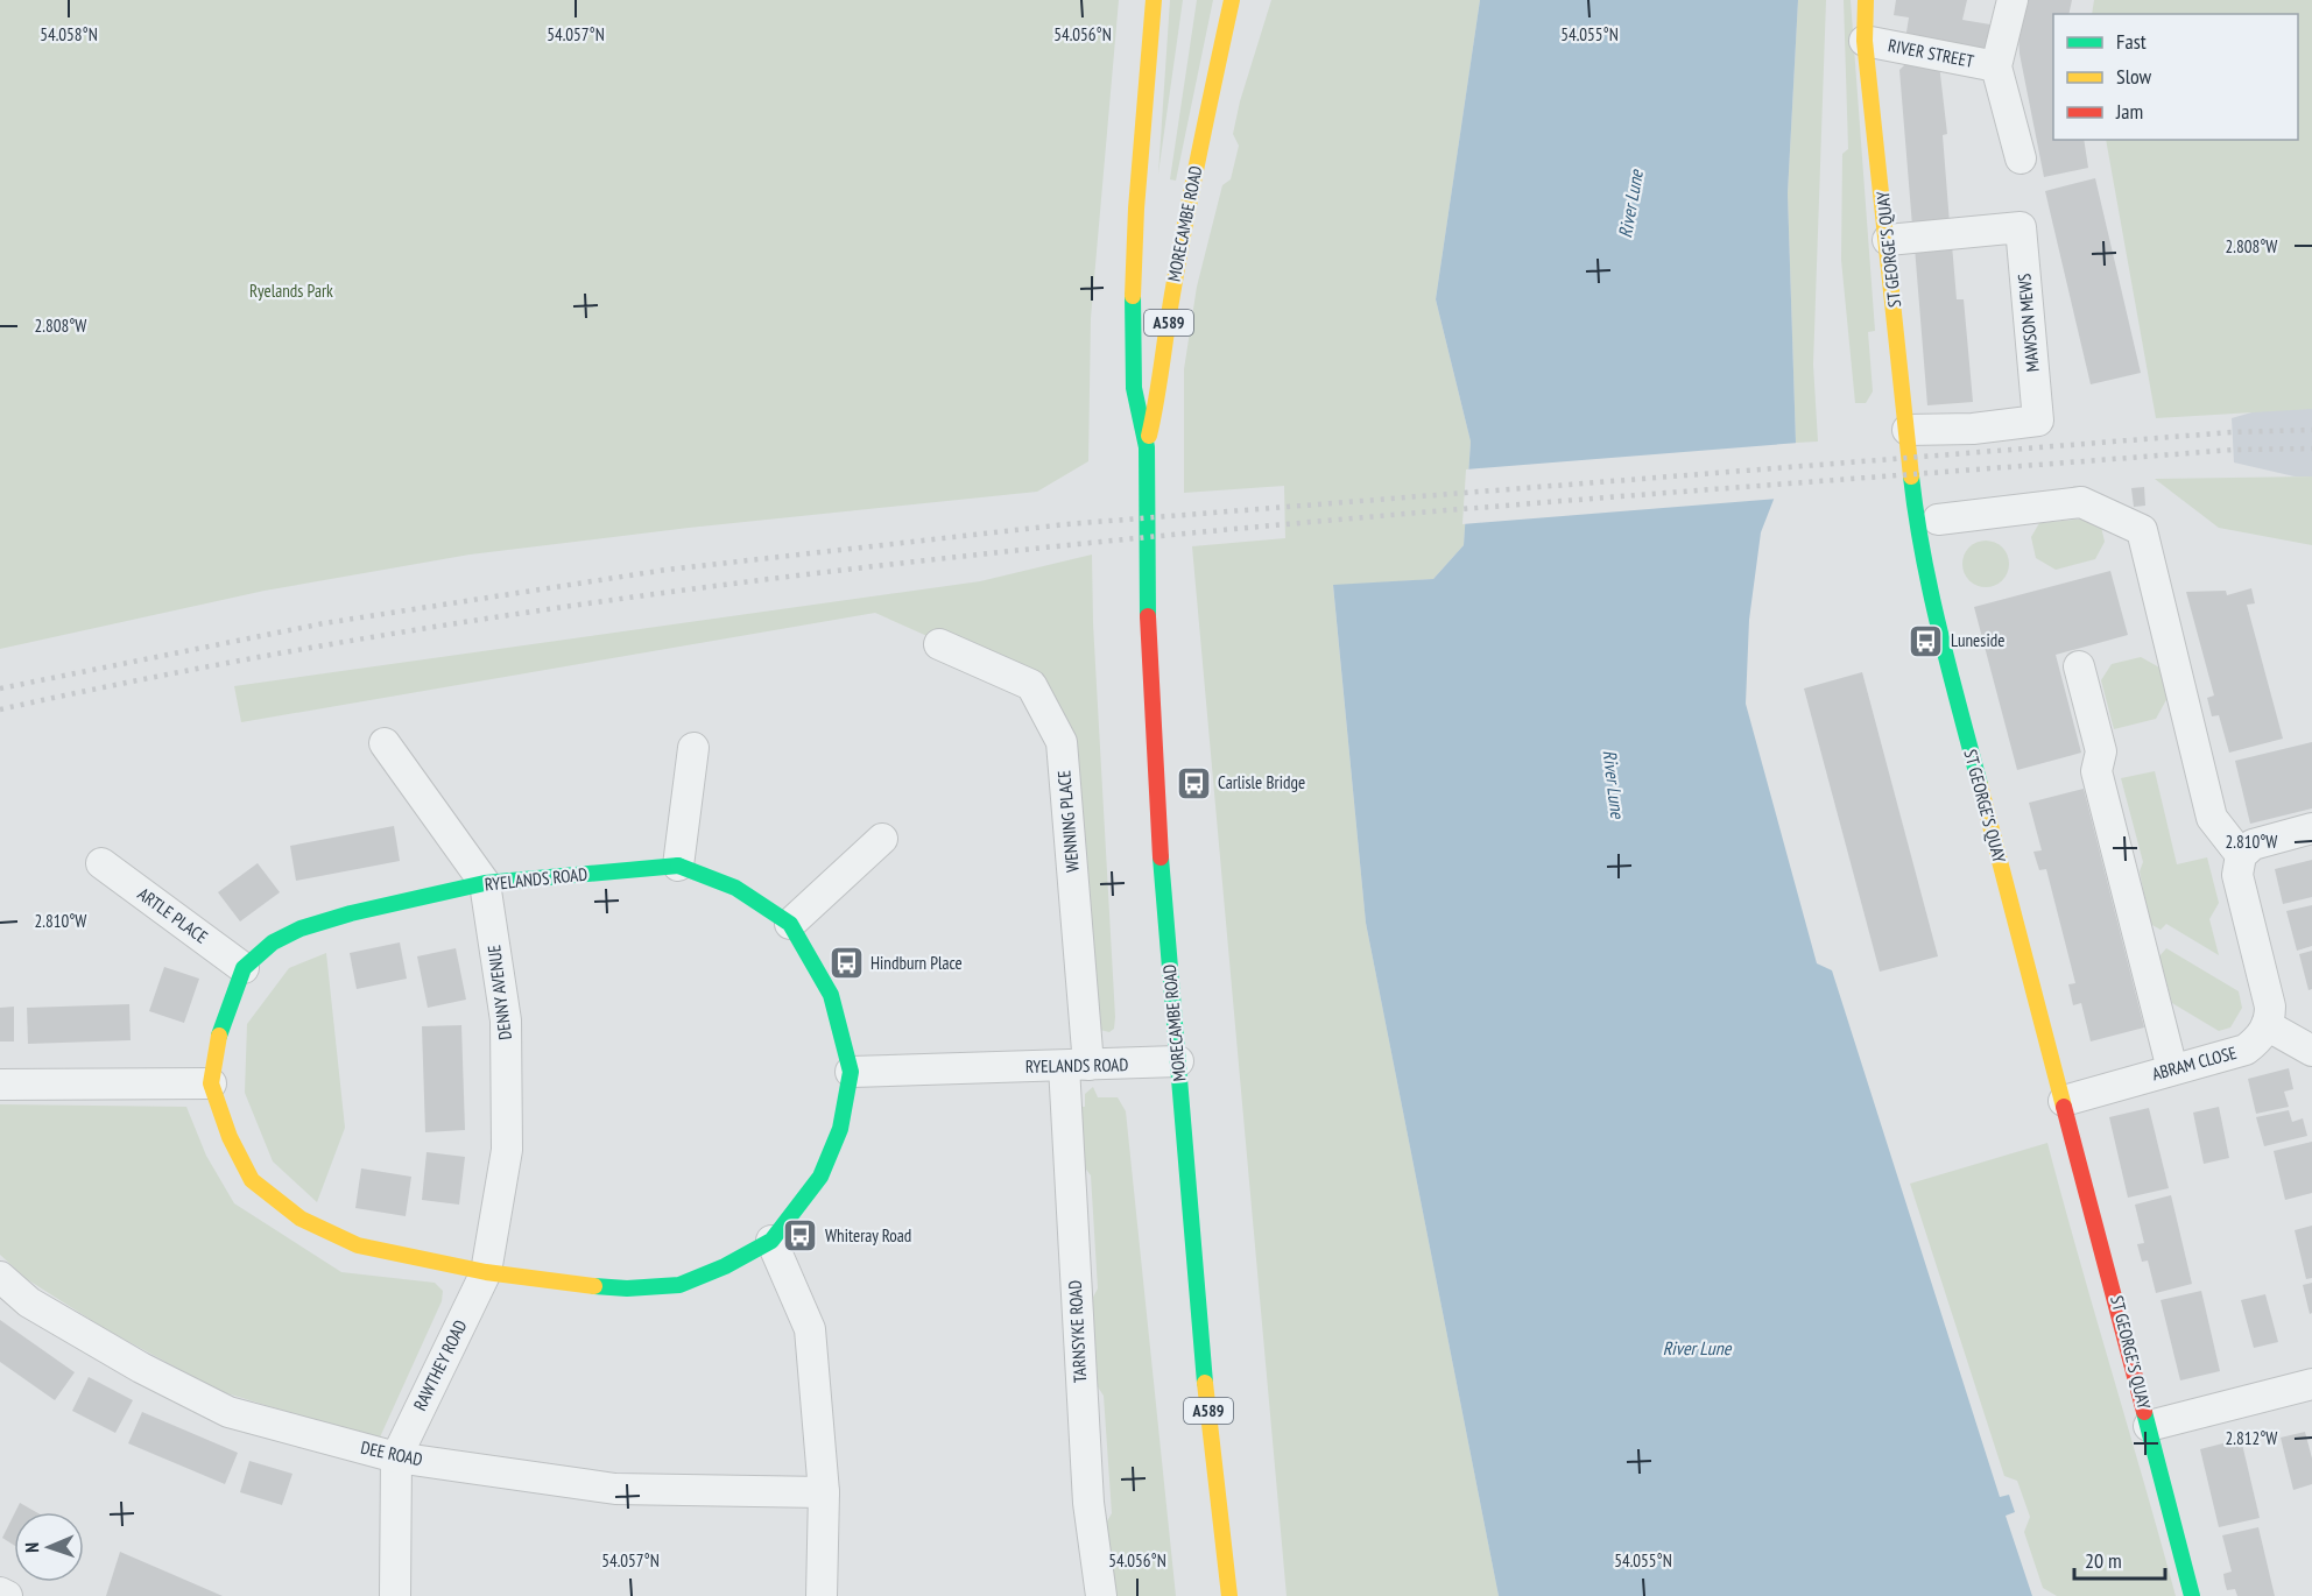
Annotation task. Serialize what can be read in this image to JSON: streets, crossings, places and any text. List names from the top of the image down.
{
  "streets": {
    "street": [
      "RIVER STREET",
      "MORECAMBE ROAD",
      "ST GEORGE'S QUAY",
      "A589",
      "MAWSON MEWS",
      "WENNING PLACE",
      "RYELANDS ROAD",
      "ARTLE PLACE",
      "DENNY AVENUE",
      "ABRAM CLOSE",
      "TARNSYKE ROAD",
      "RAWTHEY ROAD",
      "DEE ROAD"
    ]
  },
  "crossings": [
    ["RIVER STREET", "ST GEORGE'S QUAY"],
    ["MORECAMBE ROAD", "RYELANDS ROAD"],
    ["ST GEORGE'S QUAY", "MAWSON MEWS"],
    ["ST GEORGE'S QUAY", "ABRAM CLOSE"],
    ["WENNING PLACE", "RYELANDS ROAD"],
    ["WENNING PLACE", "TARNSYKE ROAD"],
    ["RYELANDS ROAD", "ARTLE PLACE"],
    ["RYELANDS ROAD", "DENNY AVENUE"],
    ["RYELANDS ROAD", "TARNSYKE ROAD"],
    ["RYELANDS ROAD", "RAWTHEY ROAD"],
    ["DENNY AVENUE", "RAWTHEY ROAD"],
    ["RAWTHEY ROAD", "DEE ROAD"]
  ],
  "water": ["River Lune"],
  "parks": ["Ryelands Park"],
  "places": {
    "bus stop": [
      "Luneside",
      "Carlisle Bridge",
      "Hindburn Place",
      "Whiteray Road"
    ]
  },
  "legend": ["Fast", "Slow", "Jam"],
  "scale_bar": "20 m",
  "north": "left",
  "coordinates": [
    "54.058°N",
    "54.057°N",
    "54.056°N",
    "54.055°N",
    "2.808°W",
    "2.810°W",
    "2.812°W"
  ]
}
